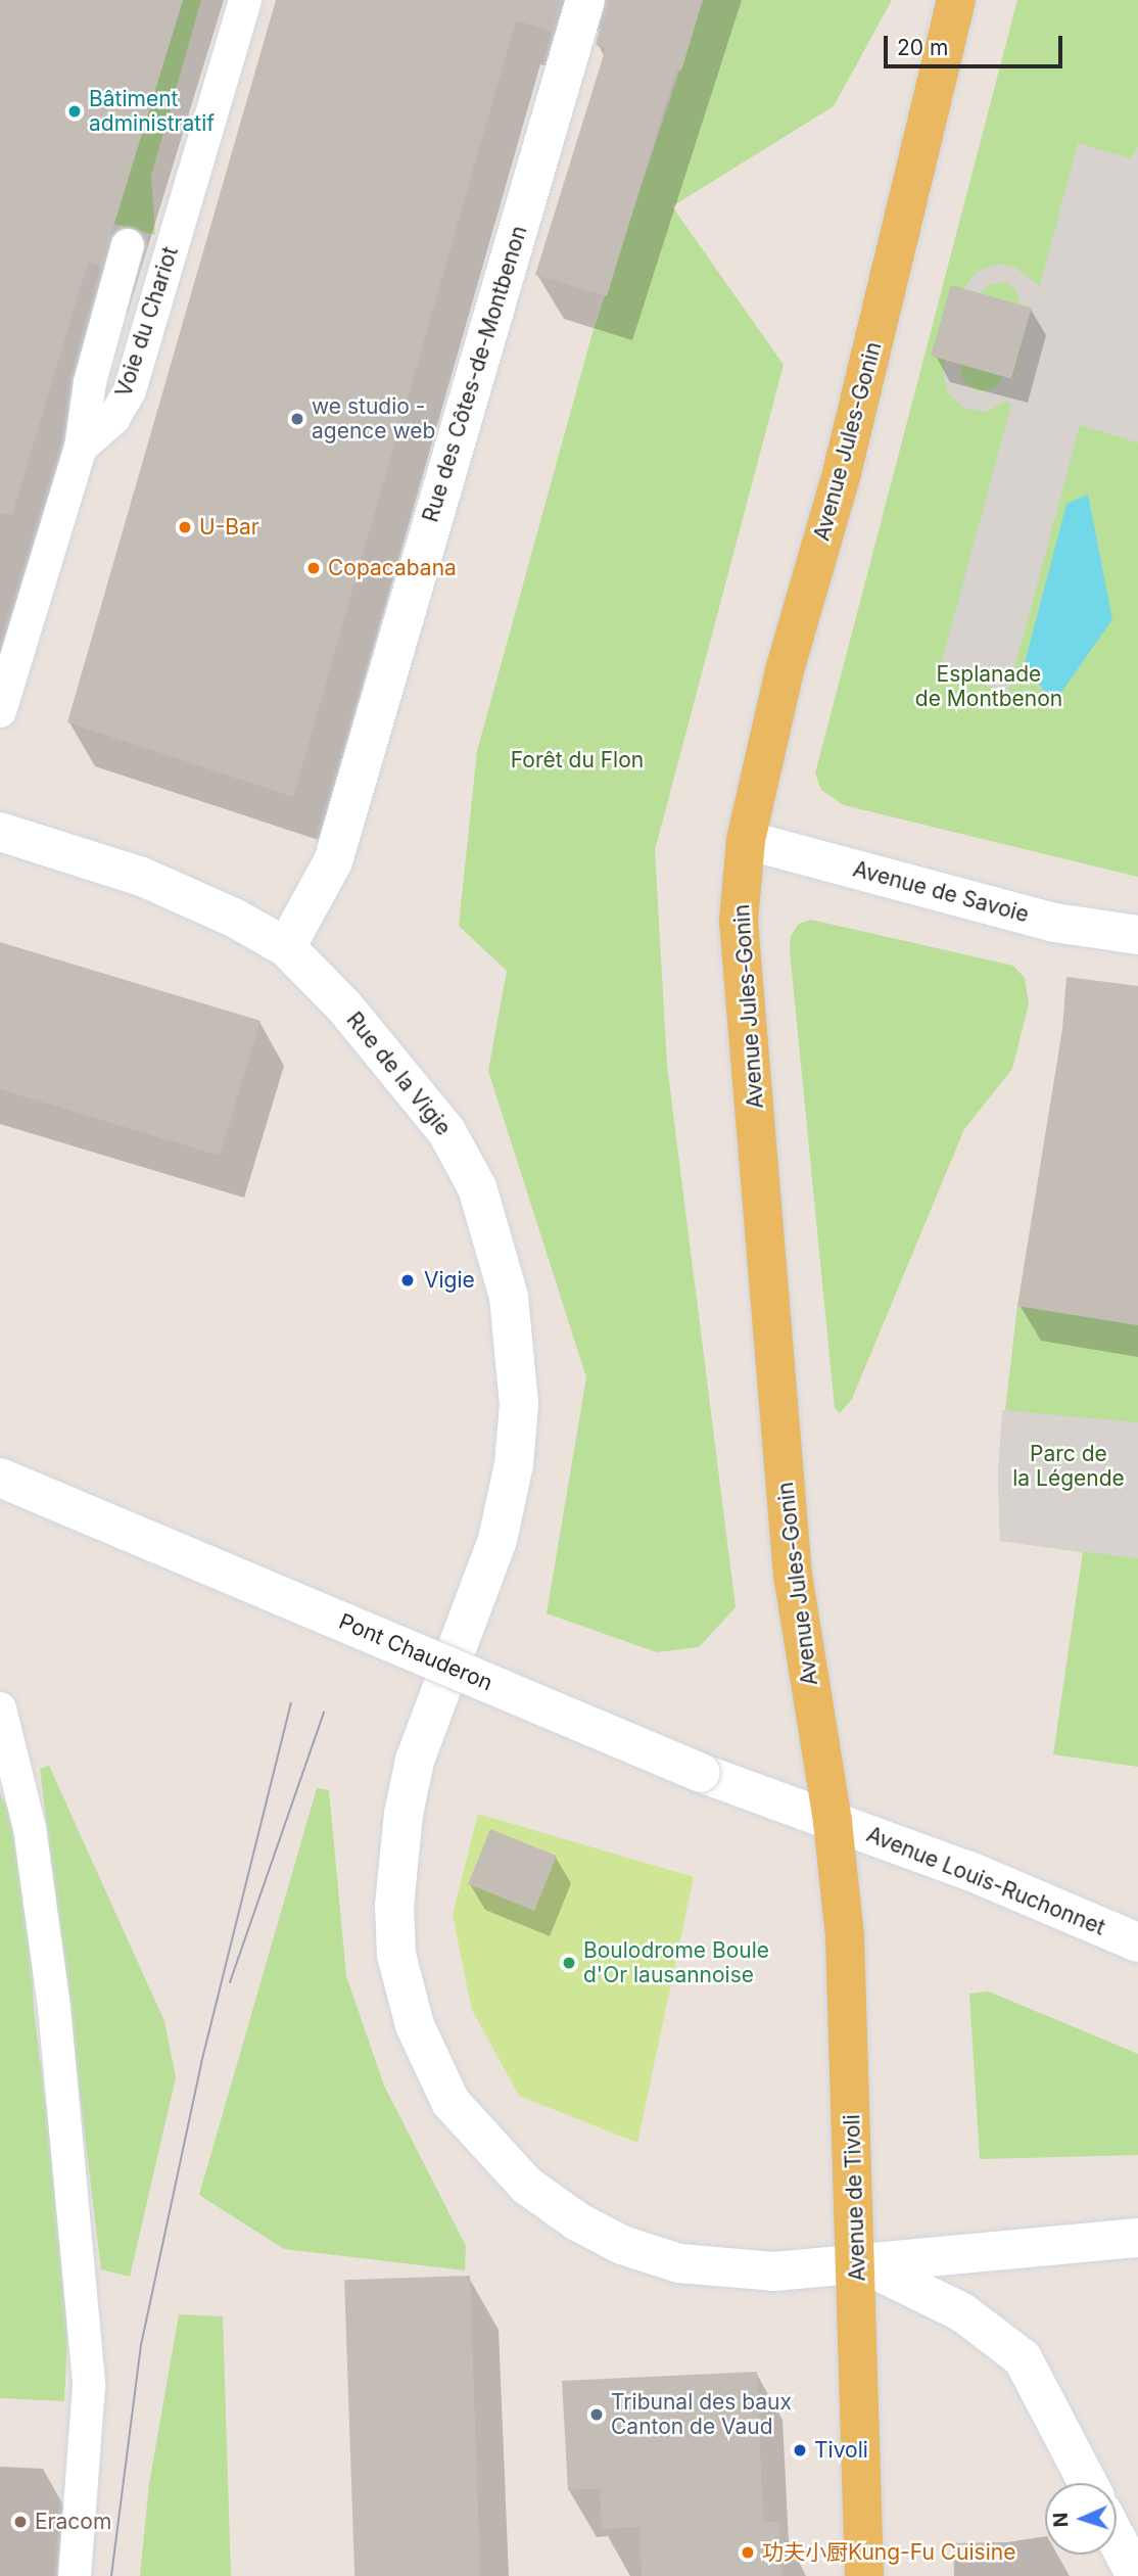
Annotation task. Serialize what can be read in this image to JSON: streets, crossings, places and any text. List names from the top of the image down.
{
  "streets": {
    "main road": ["Avenue Jules-Gonin", "Avenue de Tivoli"],
    "street": [
      "Rue des Côtes-de-Montbenon",
      "Avenue de Savoie",
      "Rue de la Vigie",
      "Pont Chauderon",
      "Avenue Louis-Ruchonnet"
    ],
    "lane": ["Voie du Chariot"]
  },
  "crossings": [
    ["Rue des Côtes-de-Montbenon", "Rue de la Vigie"],
    ["Avenue Jules-Gonin", "Avenue de Savoie"],
    ["Avenue Jules-Gonin", "Pont Chauderon"],
    ["Avenue Jules-Gonin", "Avenue Louis-Ruchonnet"],
    ["Avenue Jules-Gonin", "Avenue de Tivoli"],
    ["Rue de la Vigie", "Avenue de Tivoli"],
    ["Pont Chauderon", "Avenue Louis-Ruchonnet"],
    ["Pont Chauderon", "Avenue de Tivoli"],
    ["Avenue Louis-Ruchonnet", "Avenue de Tivoli"]
  ],
  "parks": ["Esplanade de Montbenon", "Forêt du Flon", "Parc de la Légende"],
  "places": [
    "Bâtiment administratif",
    "we studio - agence web",
    "U-Bar",
    "Copacabana",
    "Vigie",
    "Boulodrome Boule d'Or lausannoise",
    "Tribunal des baux Canton de Vaud",
    "Tivoli",
    "Eracom",
    "功夫小厨Kung-Fu Cuisine"
  ],
  "scale_bar": "20 m",
  "north": "left"
}
